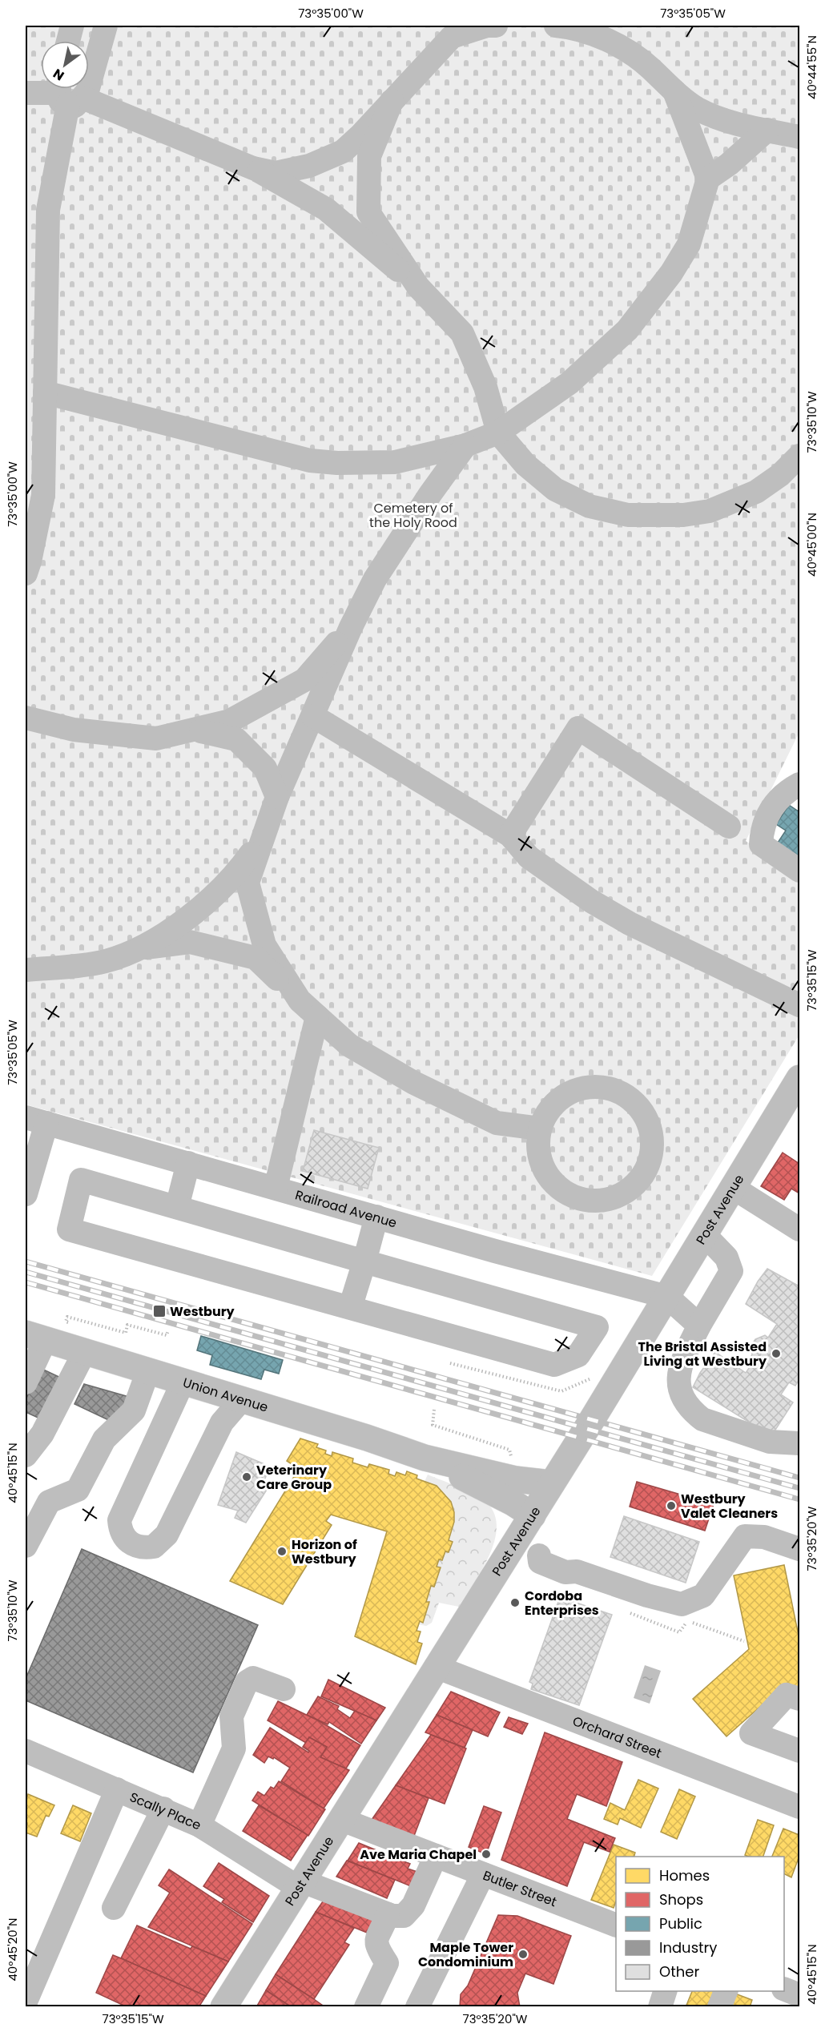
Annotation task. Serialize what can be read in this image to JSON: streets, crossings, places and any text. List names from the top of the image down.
{
  "streets": {
    "main road": ["Post Avenue", "Union Avenue"],
    "street": [
      "Railroad Avenue",
      "Orchard Street",
      "Scally Place",
      "Butler Street"
    ]
  },
  "crossings": [
    ["Railroad Avenue", "Post Avenue"],
    ["Post Avenue", "Union Avenue"],
    ["Post Avenue", "Orchard Street"],
    ["Post Avenue", "Scally Place"],
    ["Post Avenue", "Butler Street"]
  ],
  "parks": ["Cemetery of the Holy Rood"],
  "places": {
    "transit": ["Westbury"],
    "other": [
      "The Bristal Assisted Living at Westbury",
      "Veterinary Care Group",
      "Westbury Valet Cleaners",
      "Horizon of Westbury",
      "Cordoba Enterprises",
      "Ave Maria Chapel",
      "Maple Tower Condominium"
    ]
  },
  "legend": [
    "Homes",
    "Shops",
    "Public",
    "Industry",
    "Other"
  ],
  "north": "bottom left",
  "coordinates": [
    "73°35'00\"W",
    "73°35'05\"W",
    "40°44'55\"N",
    "73°35'10\"W",
    "40°45'00\"N",
    "73°35'15\"W",
    "40°45'15\"N",
    "73°35'20\"W",
    "40°45'20\"N"
  ]
}
